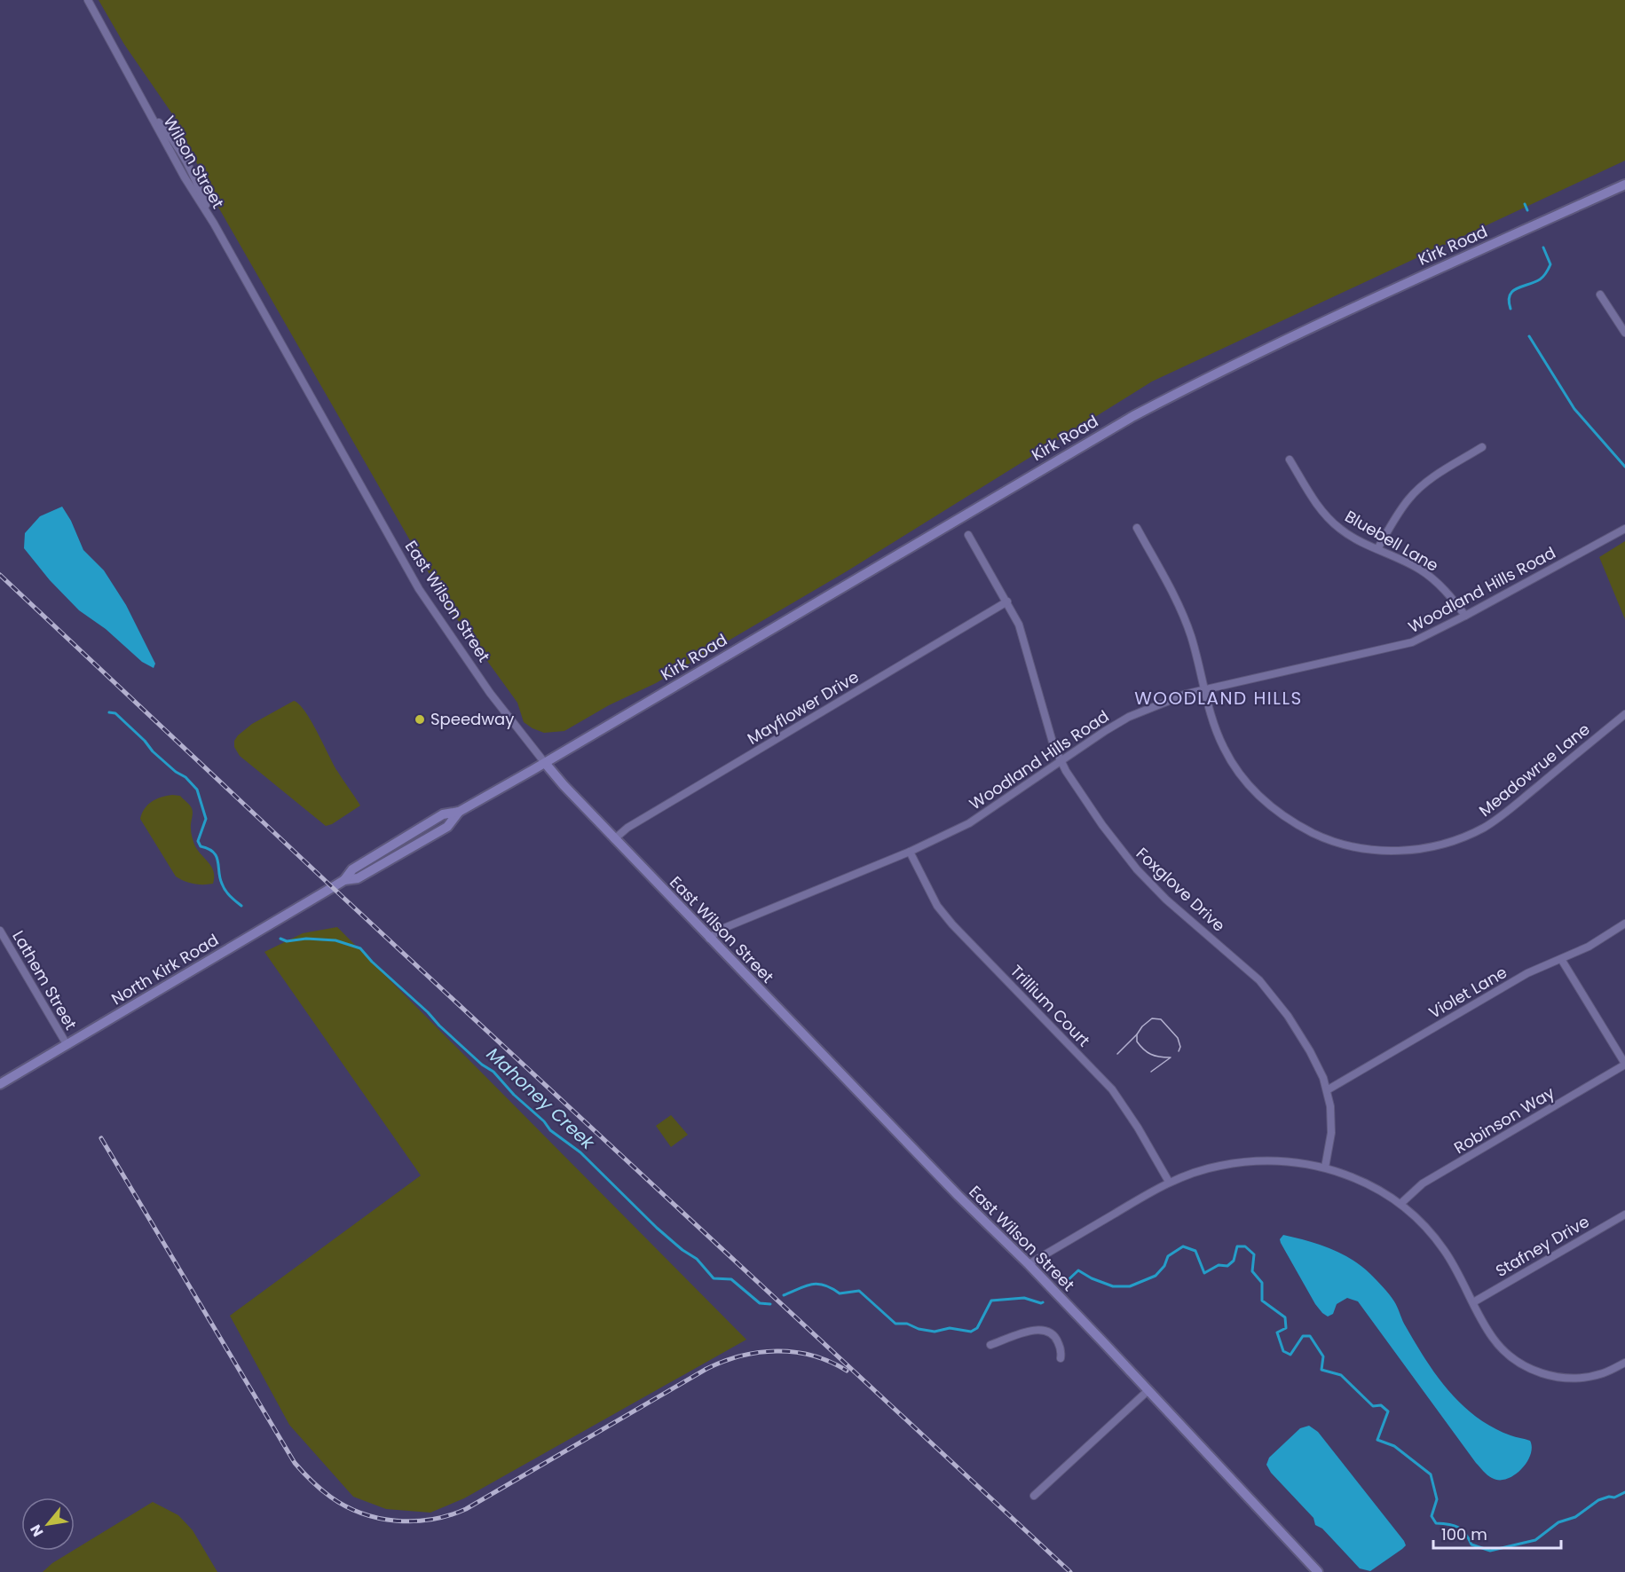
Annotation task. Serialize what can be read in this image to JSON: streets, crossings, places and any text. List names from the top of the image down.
{
  "streets": {
    "street": [
      "Wilson Street",
      "Kirk Road",
      "Bluebell Lane",
      "Woodland Hills Road",
      "East Wilson Street",
      "Mayflower Drive",
      "Meadowrue Lane",
      "Foxglove Drive",
      "North Kirk Road",
      "Lathem Street",
      "Violet Lane",
      "Trillium Court",
      "Robinson Way",
      "Stafney Drive"
    ]
  },
  "crossings": [
    ["Wilson Street", "East Wilson Street"],
    ["Kirk Road", "East Wilson Street"],
    ["Kirk Road", "North Kirk Road"],
    ["Bluebell Lane", "Woodland Hills Road"],
    ["Woodland Hills Road", "East Wilson Street"],
    ["Woodland Hills Road", "Meadowrue Lane"],
    ["Woodland Hills Road", "Foxglove Drive"],
    ["Woodland Hills Road", "Trillium Court"],
    ["East Wilson Street", "Mayflower Drive"],
    ["East Wilson Street", "North Kirk Road"],
    ["Mayflower Drive", "Foxglove Drive"],
    ["Foxglove Drive", "Violet Lane"],
    ["North Kirk Road", "Lathem Street"]
  ],
  "districts": ["WOODLAND HILLS"],
  "water": ["Mahoney Creek"],
  "places": ["Speedway"],
  "scale_bar": "100 m",
  "north": "bottom left"
}
